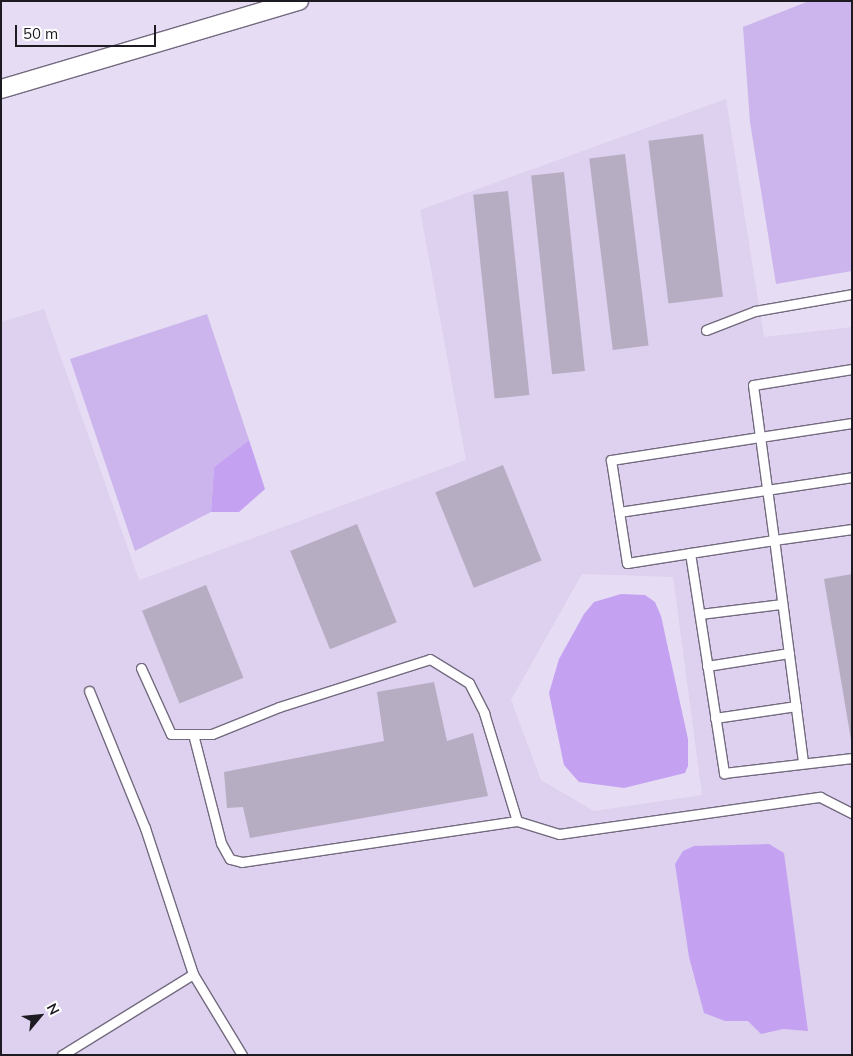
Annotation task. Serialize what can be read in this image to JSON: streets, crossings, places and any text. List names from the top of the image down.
{
  "scale_bar": "50 m",
  "north": "top right"
}
